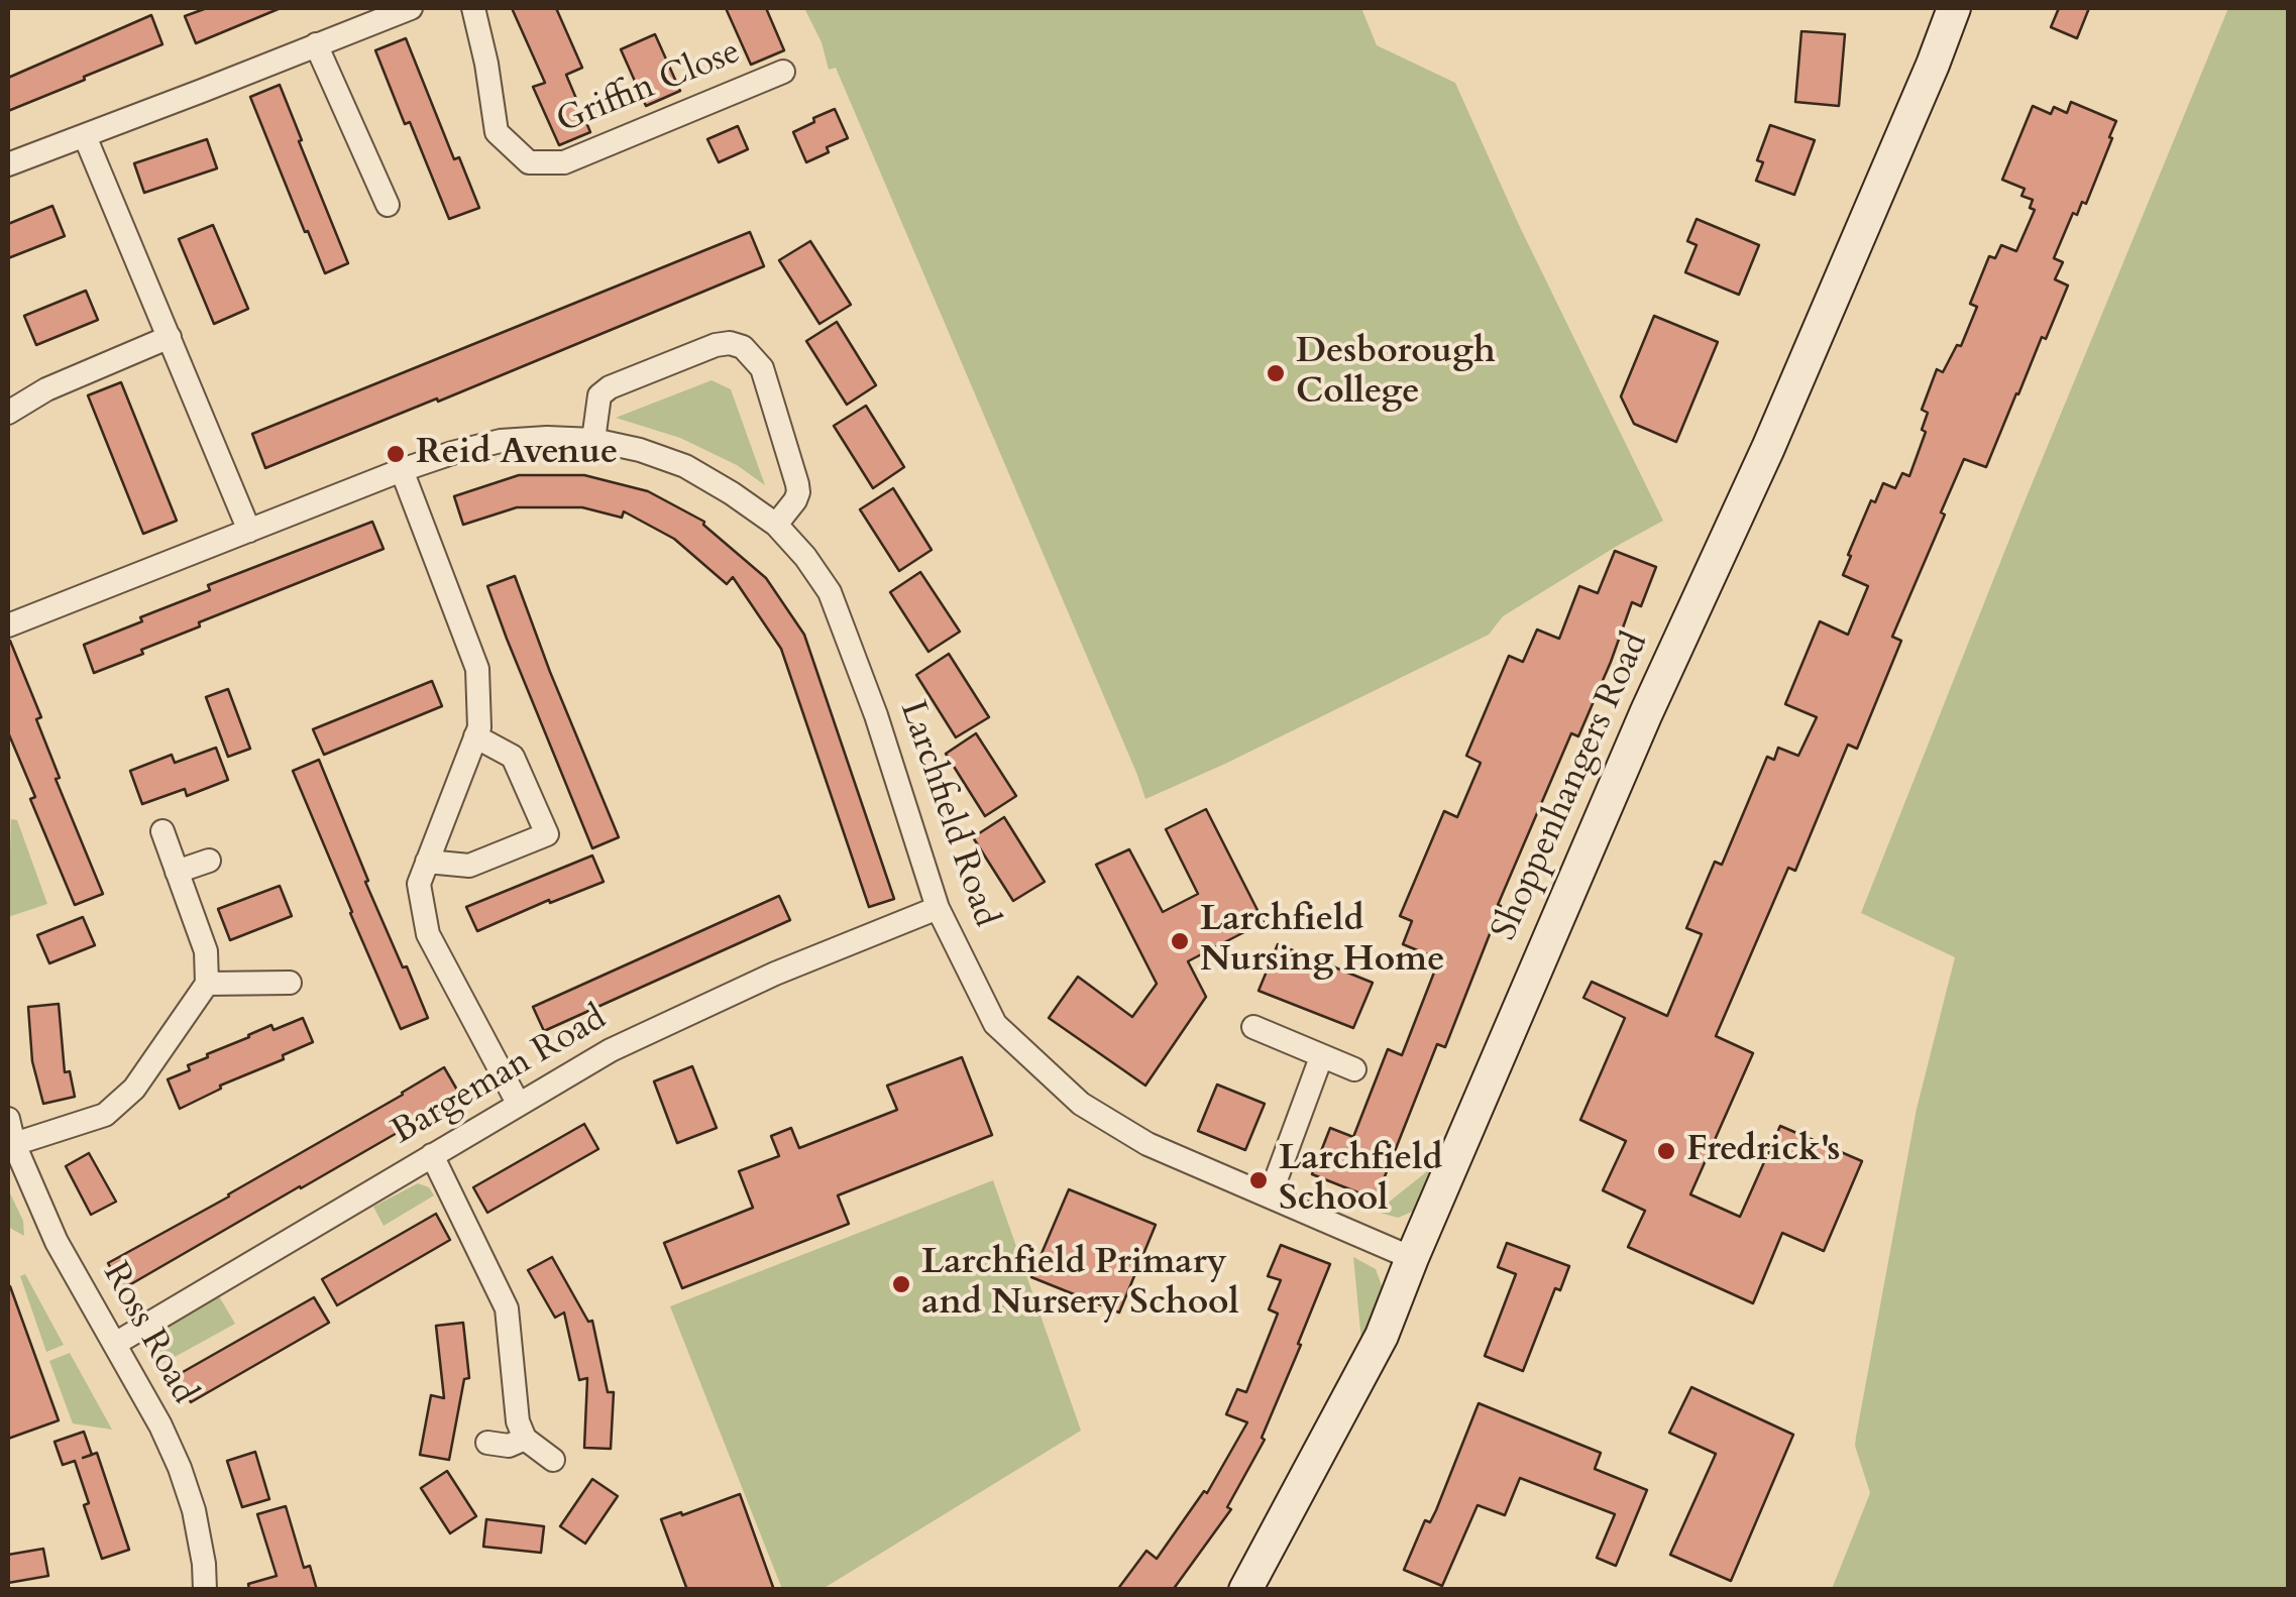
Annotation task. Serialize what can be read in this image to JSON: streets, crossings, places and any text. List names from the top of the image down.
{
  "streets": {
    "street": [
      "Griffin Close",
      "Shoppenhangers Road",
      "Larchfield Road",
      "Bargeman Road",
      "Ross Road"
    ]
  },
  "crossings": [
    ["Shoppenhangers Road", "Larchfield Road"],
    ["Larchfield Road", "Bargeman Road"],
    ["Bargeman Road", "Ross Road"]
  ],
  "places": [
    "Desborough College",
    "Reid Avenue",
    "Larchfield Nursing Home",
    "Fredrick's",
    "Larchfield School",
    "Larchfield Primary and Nursery School"
  ]
}
